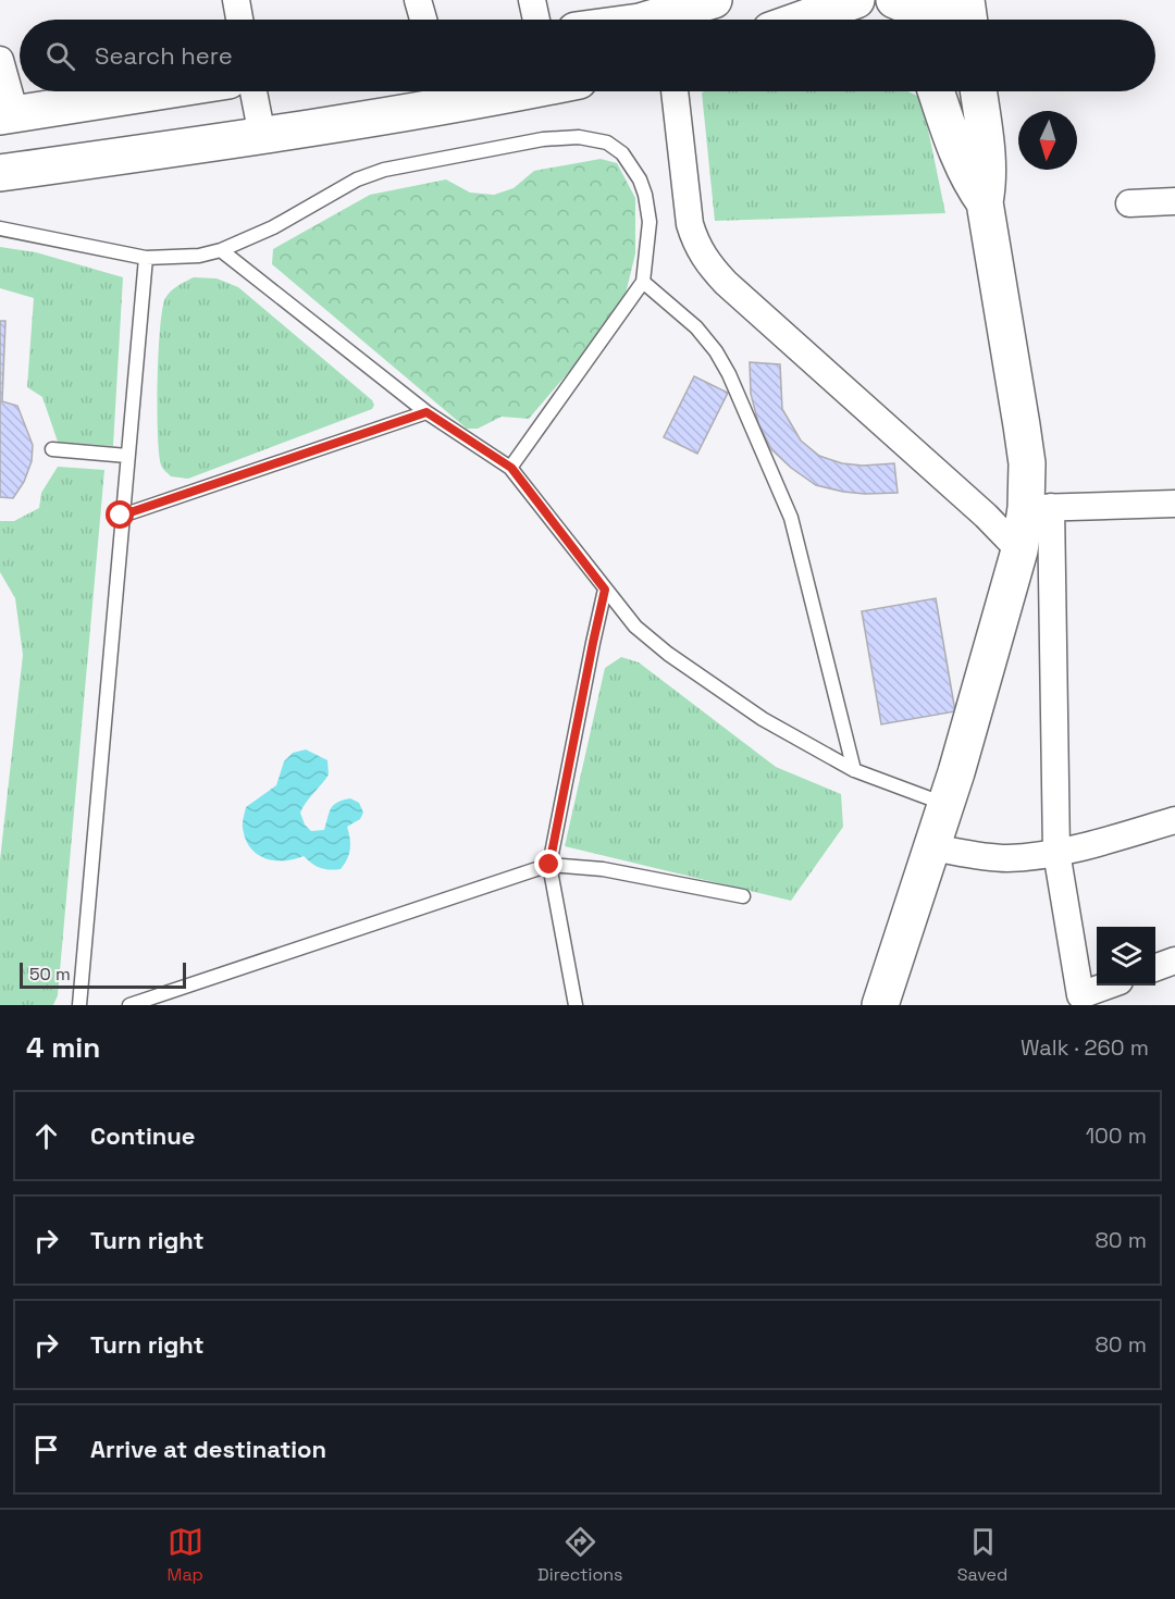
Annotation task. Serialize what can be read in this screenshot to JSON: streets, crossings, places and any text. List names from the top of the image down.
{
  "scale_bar": "50 m",
  "north": "bottom",
  "page": {
    "search": "Search here",
    "scale": "50 m",
    "heading": ["4 min", "Walk · 260 m"],
    "list": [
      ["Continue", "100 m"],
      ["Turn right", "80 m"],
      ["Turn right", "80 m"],
      "Arrive at destination"
    ],
    "nav": ["Map", "Directions", "Saved"]
  }
}
